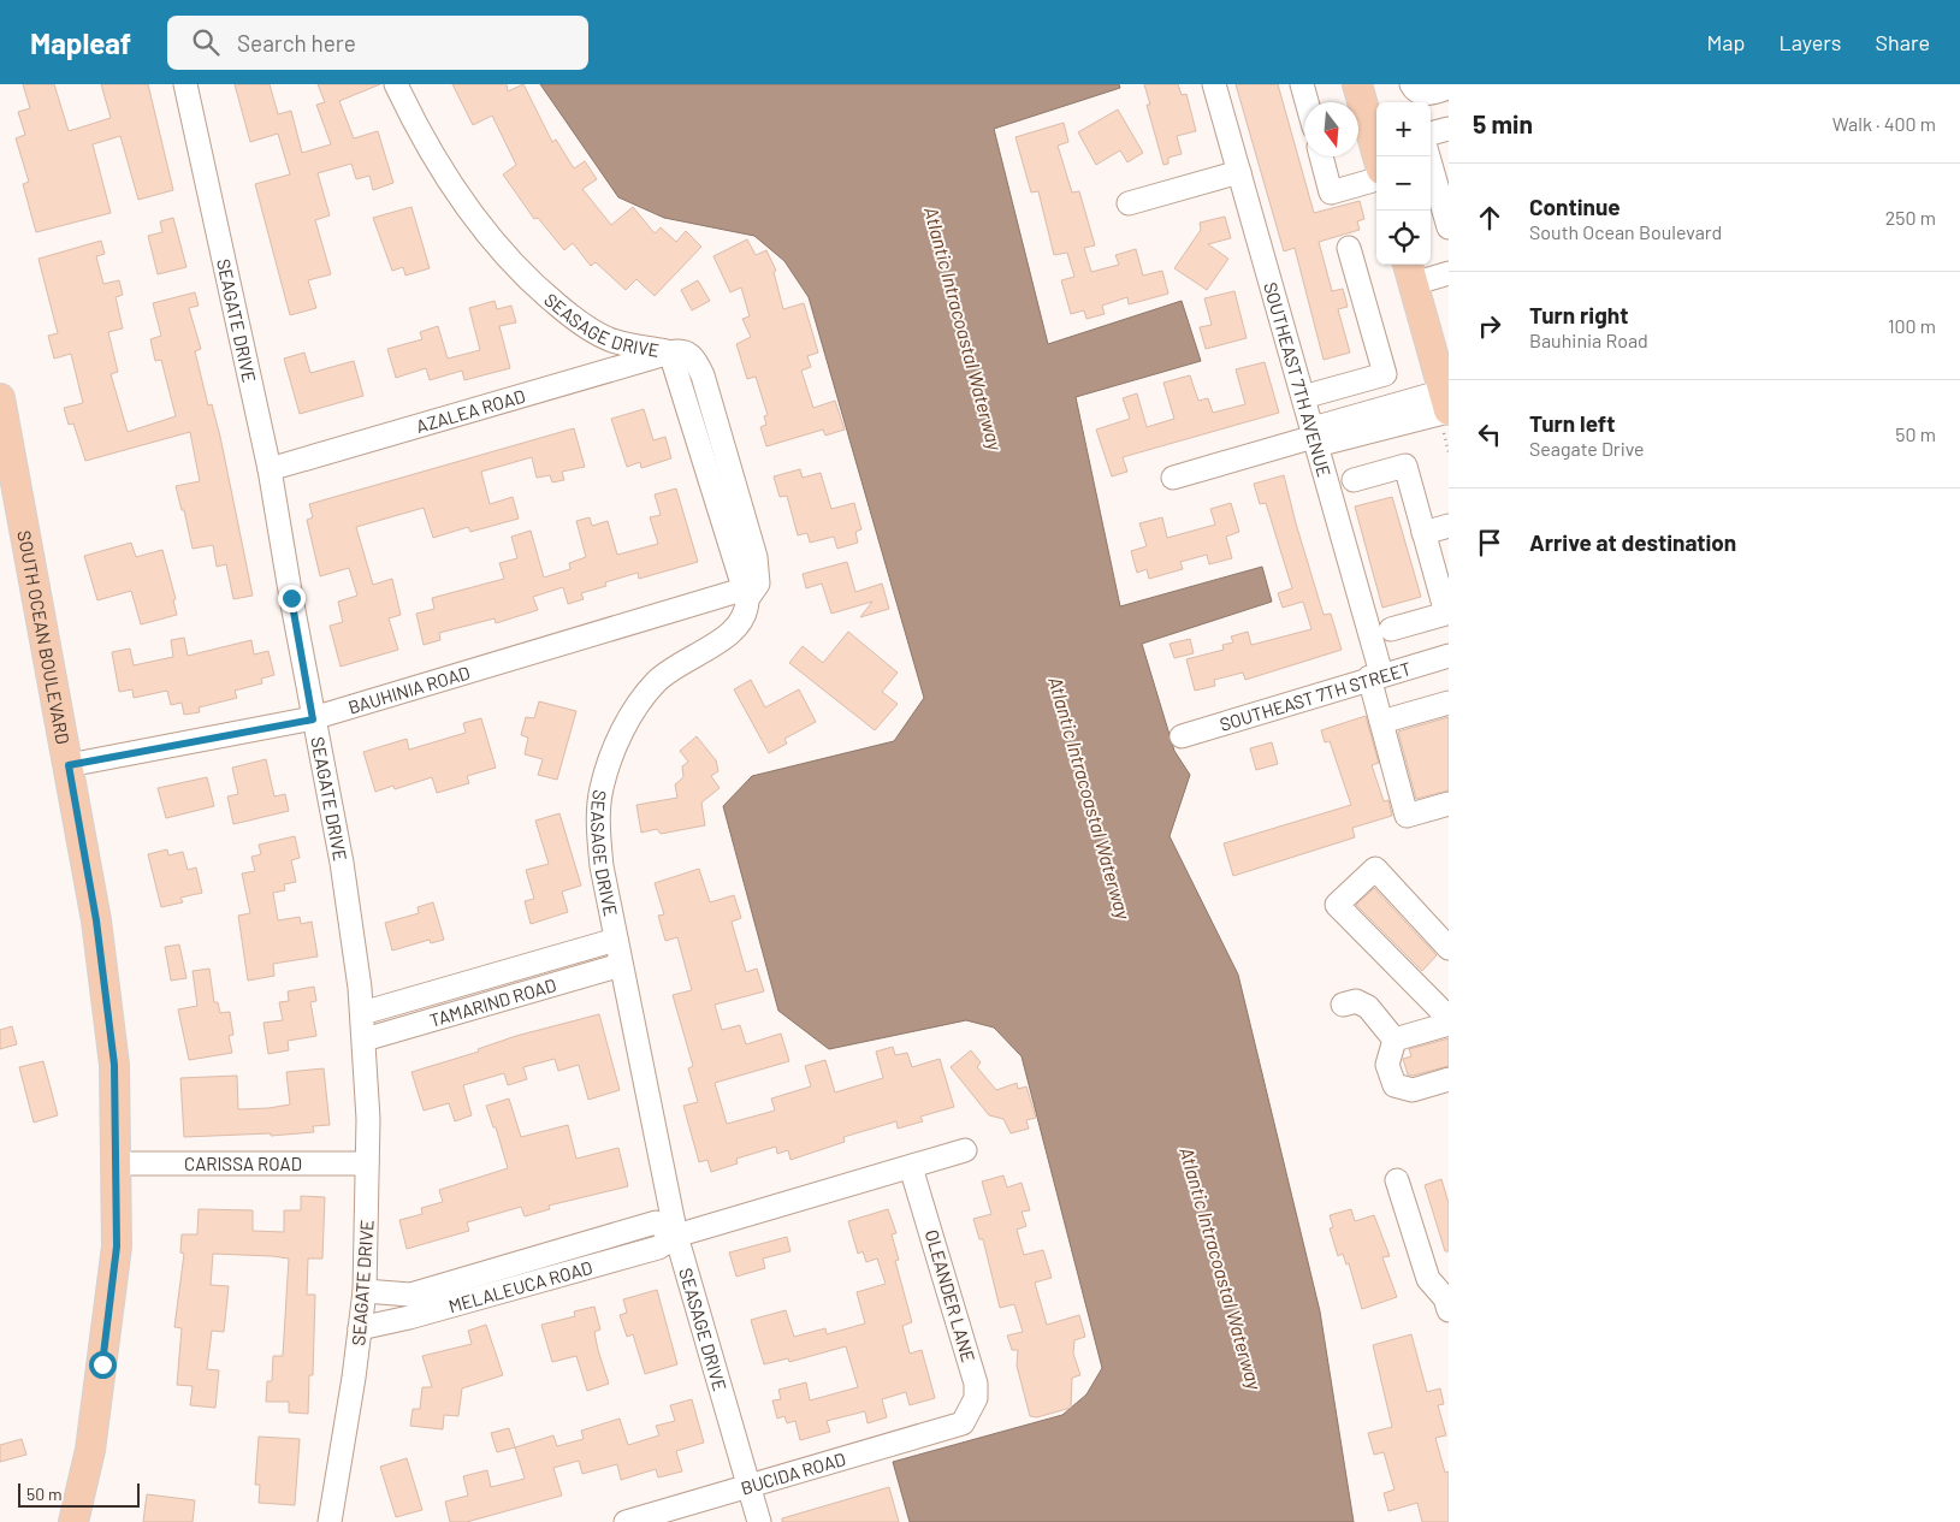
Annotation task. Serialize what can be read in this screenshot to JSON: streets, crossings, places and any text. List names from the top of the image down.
{
  "streets": {
    "main road": ["SOUTH OCEAN BOULEVARD"],
    "street": [
      "SEAGATE DRIVE",
      "SEASAGE DRIVE",
      "SOUTHEAST 7TH AVENUE",
      "AZALEA ROAD",
      "BAUHINIA ROAD",
      "SOUTHEAST 7TH STREET",
      "TAMARIND ROAD",
      "CARISSA ROAD",
      "MELALEUCA ROAD",
      "OLEANDER LANE",
      "BUCIDA ROAD"
    ]
  },
  "crossings": [
    ["SEAGATE DRIVE", "AZALEA ROAD"],
    ["SEAGATE DRIVE", "BAUHINIA ROAD"],
    ["SEAGATE DRIVE", "TAMARIND ROAD"],
    ["SEAGATE DRIVE", "CARISSA ROAD"],
    ["SEAGATE DRIVE", "MELALEUCA ROAD"],
    ["SEASAGE DRIVE", "AZALEA ROAD"],
    ["SEASAGE DRIVE", "BAUHINIA ROAD"],
    ["SEASAGE DRIVE", "TAMARIND ROAD"],
    ["SEASAGE DRIVE", "MELALEUCA ROAD"],
    ["SEASAGE DRIVE", "BUCIDA ROAD"],
    ["SOUTHEAST 7TH AVENUE", "SOUTHEAST 7TH STREET"],
    ["SOUTH OCEAN BOULEVARD", "BAUHINIA ROAD"],
    ["SOUTH OCEAN BOULEVARD", "CARISSA ROAD"],
    ["MELALEUCA ROAD", "OLEANDER LANE"],
    ["OLEANDER LANE", "BUCIDA ROAD"]
  ],
  "water": ["Atlantic Intracoastal Waterway"],
  "scale_bar": "50 m",
  "north": "bottom",
  "page": {
    "header": "Mapleaf",
    "search": "Search here",
    "nav": ["Map", "Layers", "Share"],
    "heading": ["5 min", "Walk · 400 m"],
    "map_buttons": ["+", "−"],
    "list": [
      ["Continue", "South Ocean Boulevard", "250 m"],
      ["Turn right", "Bauhinia Road", "100 m"],
      ["Turn left", "Seagate Drive", "50 m"],
      "Arrive at destination"
    ],
    "scale": "50 m"
  }
}
